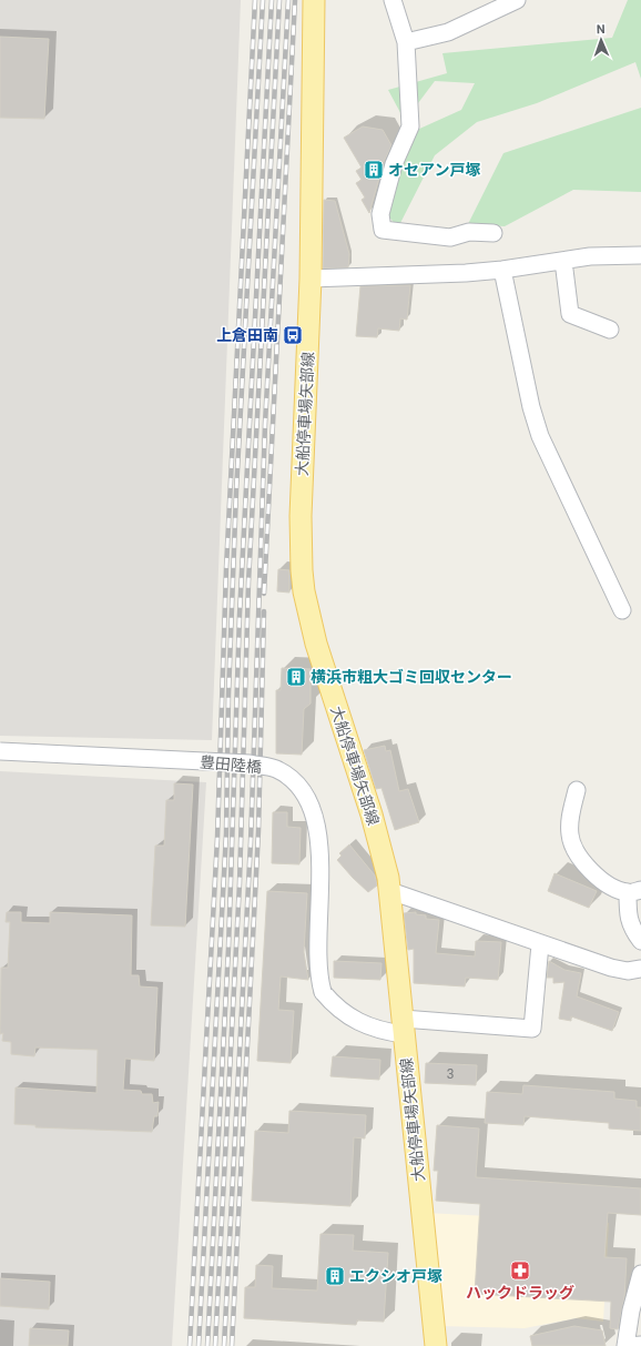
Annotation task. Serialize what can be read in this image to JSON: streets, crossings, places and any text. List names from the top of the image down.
{
  "streets": {
    "main road": ["大船停車場矢部線"],
    "street": ["豊田陸橋"]
  },
  "crossings": [
    ["大船停車場矢部線", "豊田陸橋"]
  ],
  "places": {
    "building": ["オセアン戸塚", "横浜市粗大ゴミ回収センター", "エクシオ戸塚"],
    "bus stop": ["上倉田南"],
    "pharmacy": ["ハックドラッグ"]
  },
  "house_numbers": ["3"],
  "north": "top"
}
